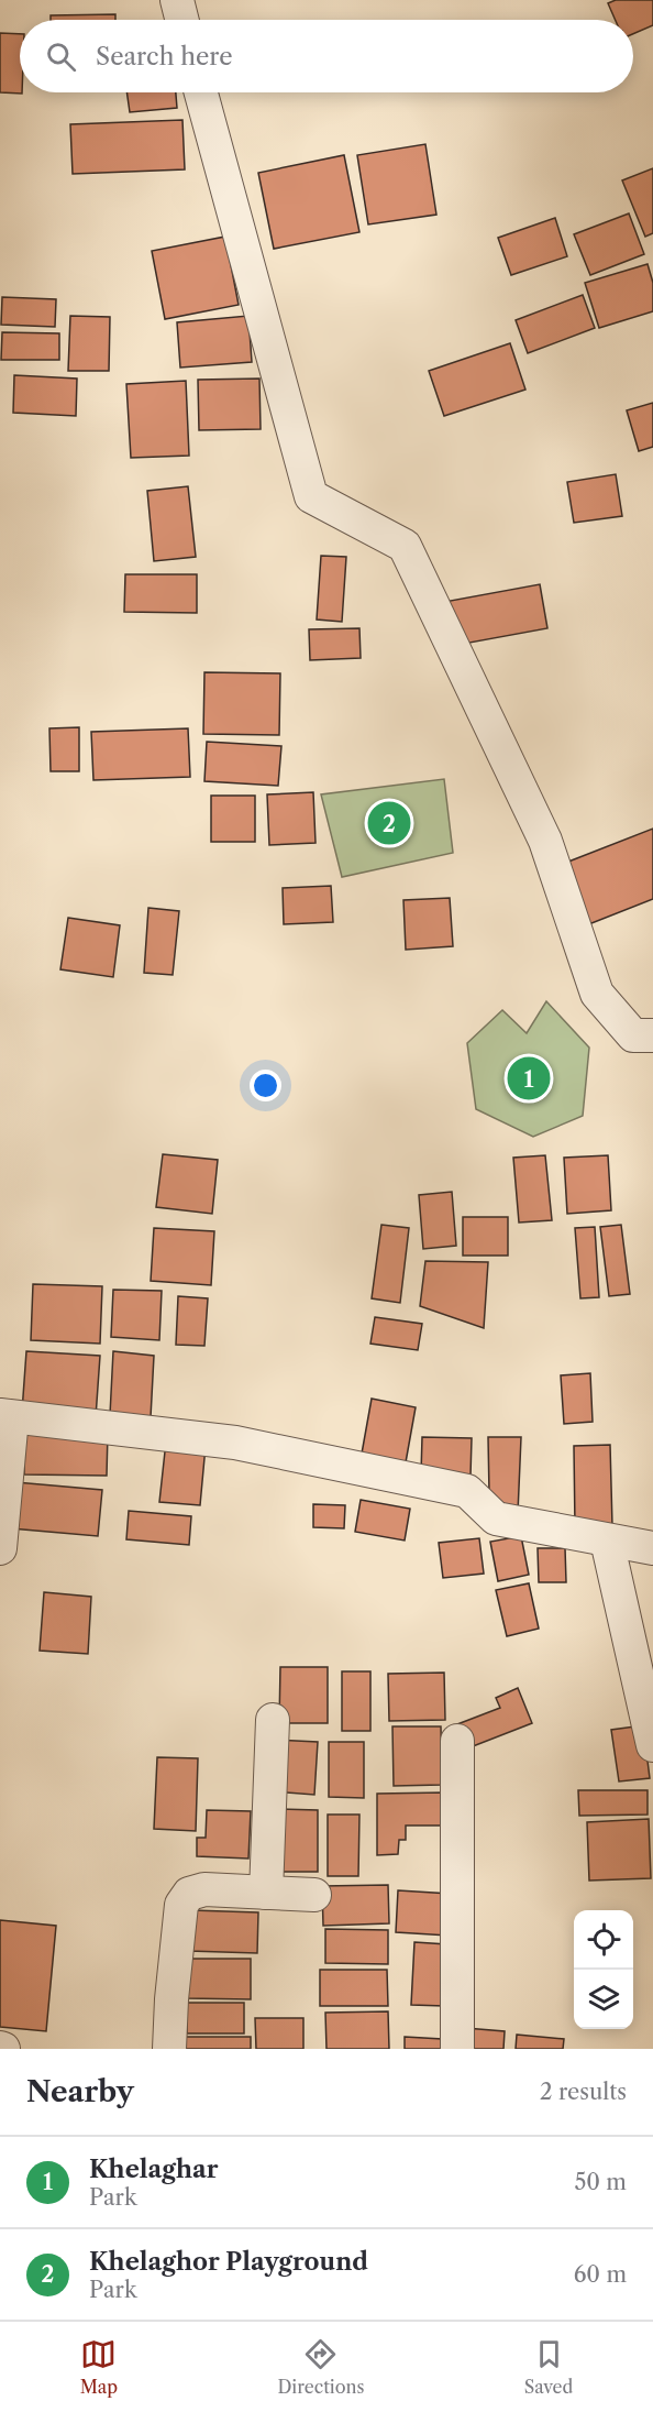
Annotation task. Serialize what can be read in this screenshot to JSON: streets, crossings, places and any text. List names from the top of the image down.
{
  "page": {
    "search": "Search here",
    "pins": ["2", "1"],
    "heading": ["Nearby", "2 results"],
    "list": [
      {
        "mark": "1",
        "name": "Khelaghar",
        "note": "Park",
        "value": "50 m"
      },
      {
        "mark": "2",
        "name": "Khelaghor Playground",
        "note": "Park",
        "value": "60 m"
      }
    ],
    "nav": ["Map", "Directions", "Saved"]
  }
}
